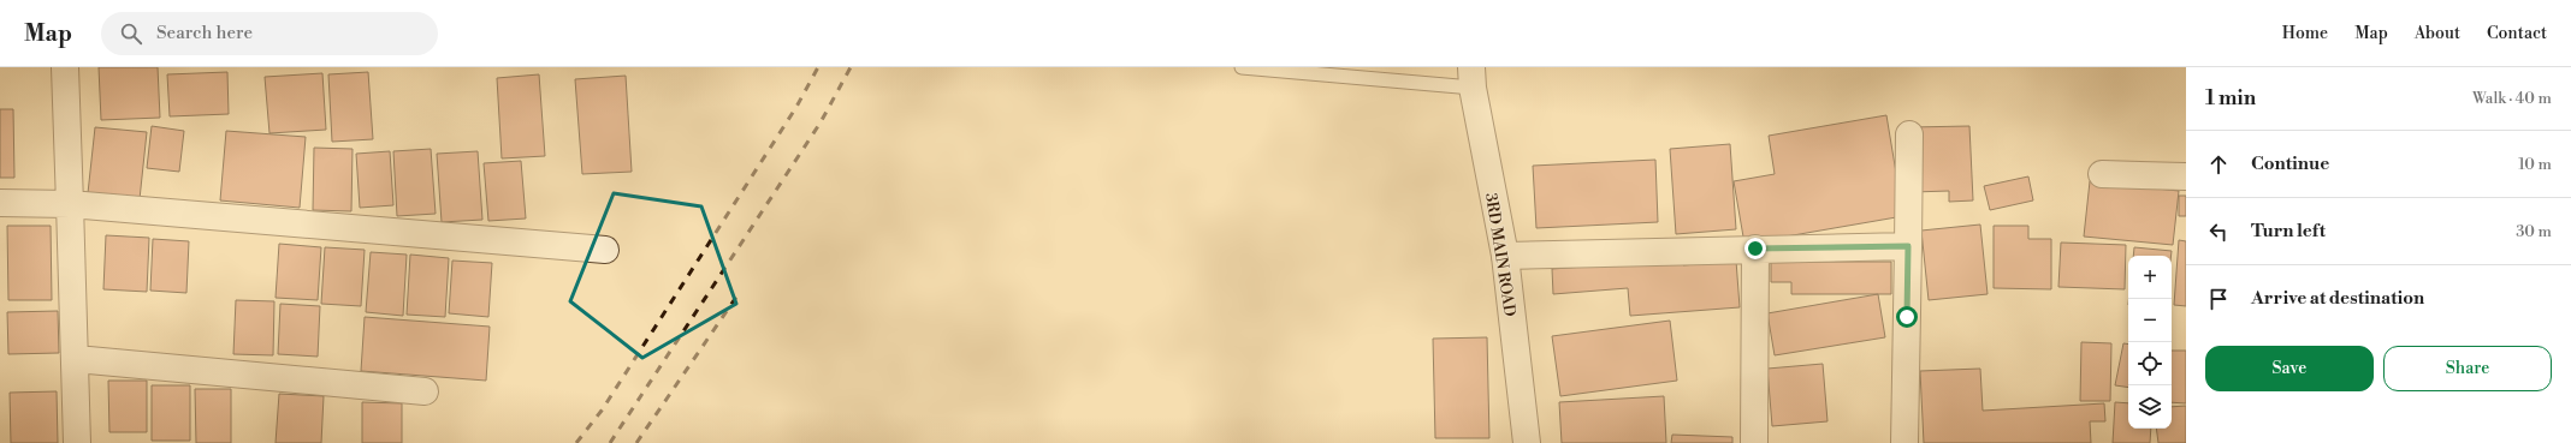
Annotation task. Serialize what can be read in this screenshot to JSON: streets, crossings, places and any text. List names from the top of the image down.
{
  "streets": {
    "street": ["3RD MAIN ROAD"]
  },
  "page": {
    "header": "Map",
    "search": "Search here",
    "nav": [
      "Home",
      "Map",
      "About",
      "Contact"
    ],
    "heading": ["1 min", "Walk · 40 m"],
    "list": [
      ["Continue", "10 m"],
      ["Turn left", "30 m"],
      "Arrive at destination"
    ],
    "map_buttons": ["+", "−"],
    "buttons": ["Save", "Share"]
  }
}
